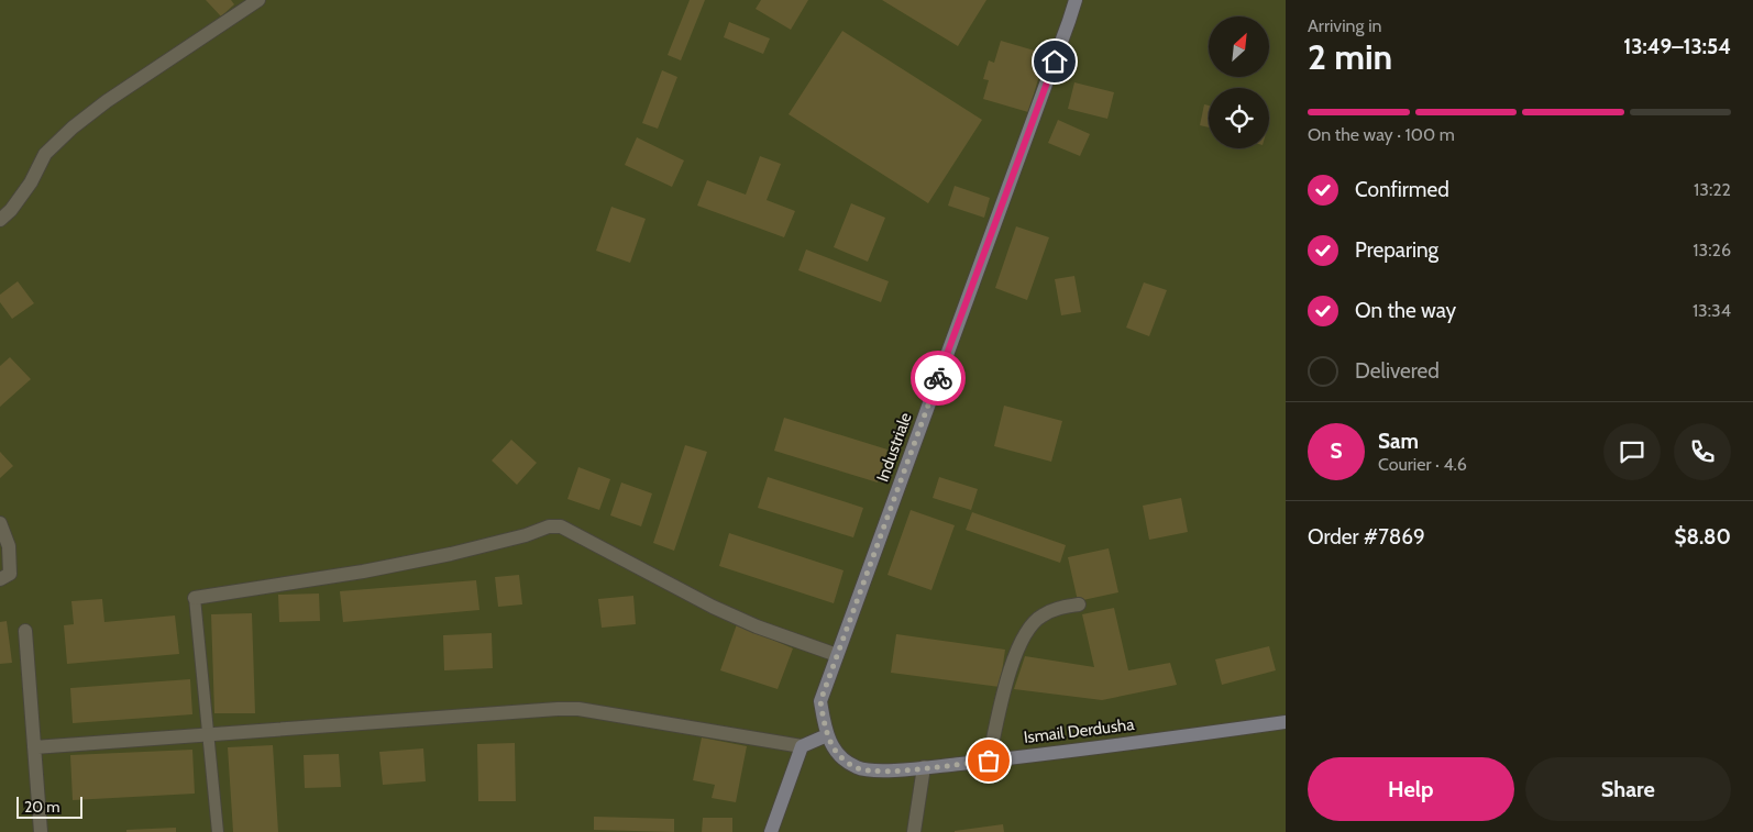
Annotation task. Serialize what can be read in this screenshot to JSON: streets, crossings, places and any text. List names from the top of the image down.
{
  "streets": {
    "main road": ["Industriale", "Ismail Derdusha"]
  },
  "crossings": [
    ["Industriale", "Ismail Derdusha"]
  ],
  "scale_bar": "20 m",
  "north": "top right",
  "page": {
    "heading": ["2 min", "Arriving in", "13:49–13:54"],
    "panel": [
      "Sam",
      "Courier · 4.6",
      "Order #7869",
      "$8.80"
    ],
    "bar": "On the way · 100 m",
    "list": [
      ["Confirmed", "13:22"],
      ["Preparing", "13:26"],
      ["On the way", "13:34"],
      "Delivered"
    ],
    "round": "S",
    "buttons": ["Help", "Share"],
    "scale": "20 m"
  }
}
